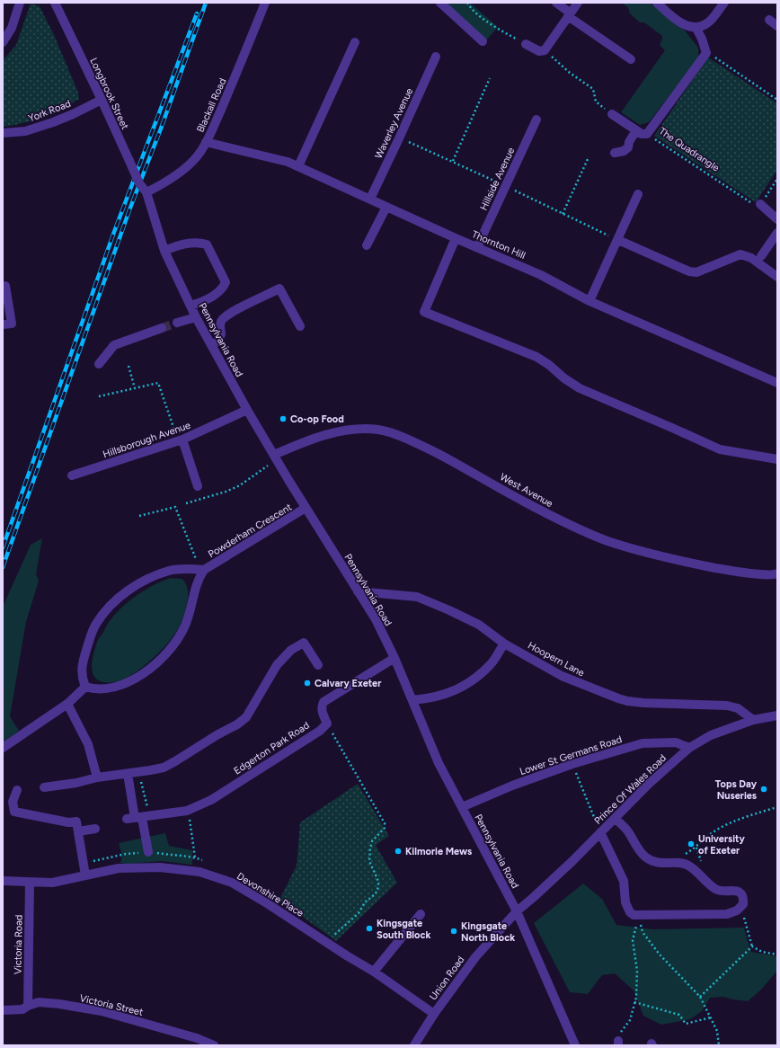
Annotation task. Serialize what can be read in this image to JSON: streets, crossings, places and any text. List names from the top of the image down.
{
  "streets": {
    "street": [
      "Longbrook Street",
      "Blackall Road",
      "York Road",
      "Waverley Avenue",
      "The Quadrangle",
      "Hillside Avenue",
      "Thornton Hill",
      "Pennsylvania Road",
      "Hillsborough Avenue",
      "West Avenue",
      "Powderham Crescent",
      "Hoopern Lane",
      "Edgerton Park Road",
      "Lower St Germans Road",
      "Prince Of Wales Road",
      "Devonshire Place",
      "Victoria Road",
      "Union Road",
      "Victoria Street"
    ]
  },
  "crossings": [
    ["Longbrook Street", "Blackall Road"],
    ["Longbrook Street", "York Road"],
    ["Longbrook Street", "Pennsylvania Road"],
    ["Blackall Road", "Thornton Hill"],
    ["Blackall Road", "Pennsylvania Road"],
    ["Waverley Avenue", "Thornton Hill"],
    ["Hillside Avenue", "Thornton Hill"],
    ["Pennsylvania Road", "Hillsborough Avenue"],
    ["Pennsylvania Road", "West Avenue"],
    ["Pennsylvania Road", "Powderham Crescent"],
    ["Pennsylvania Road", "Hoopern Lane"],
    ["Pennsylvania Road", "Lower St Germans Road"],
    ["Pennsylvania Road", "Prince Of Wales Road"],
    ["Pennsylvania Road", "Union Road"],
    ["Hoopern Lane", "Prince Of Wales Road"],
    ["Lower St Germans Road", "Prince Of Wales Road"],
    ["Prince Of Wales Road", "Union Road"],
    ["Devonshire Place", "Victoria Road"],
    ["Devonshire Place", "Union Road"],
    ["Victoria Road", "Victoria Street"]
  ],
  "places": [
    "Co-op Food",
    "Calvary Exeter",
    "Tops Day Nuseries",
    "University of Exeter",
    "Kilmorie Mews",
    "Kingsgate South Block",
    "Kingsgate North Block"
  ]
}
